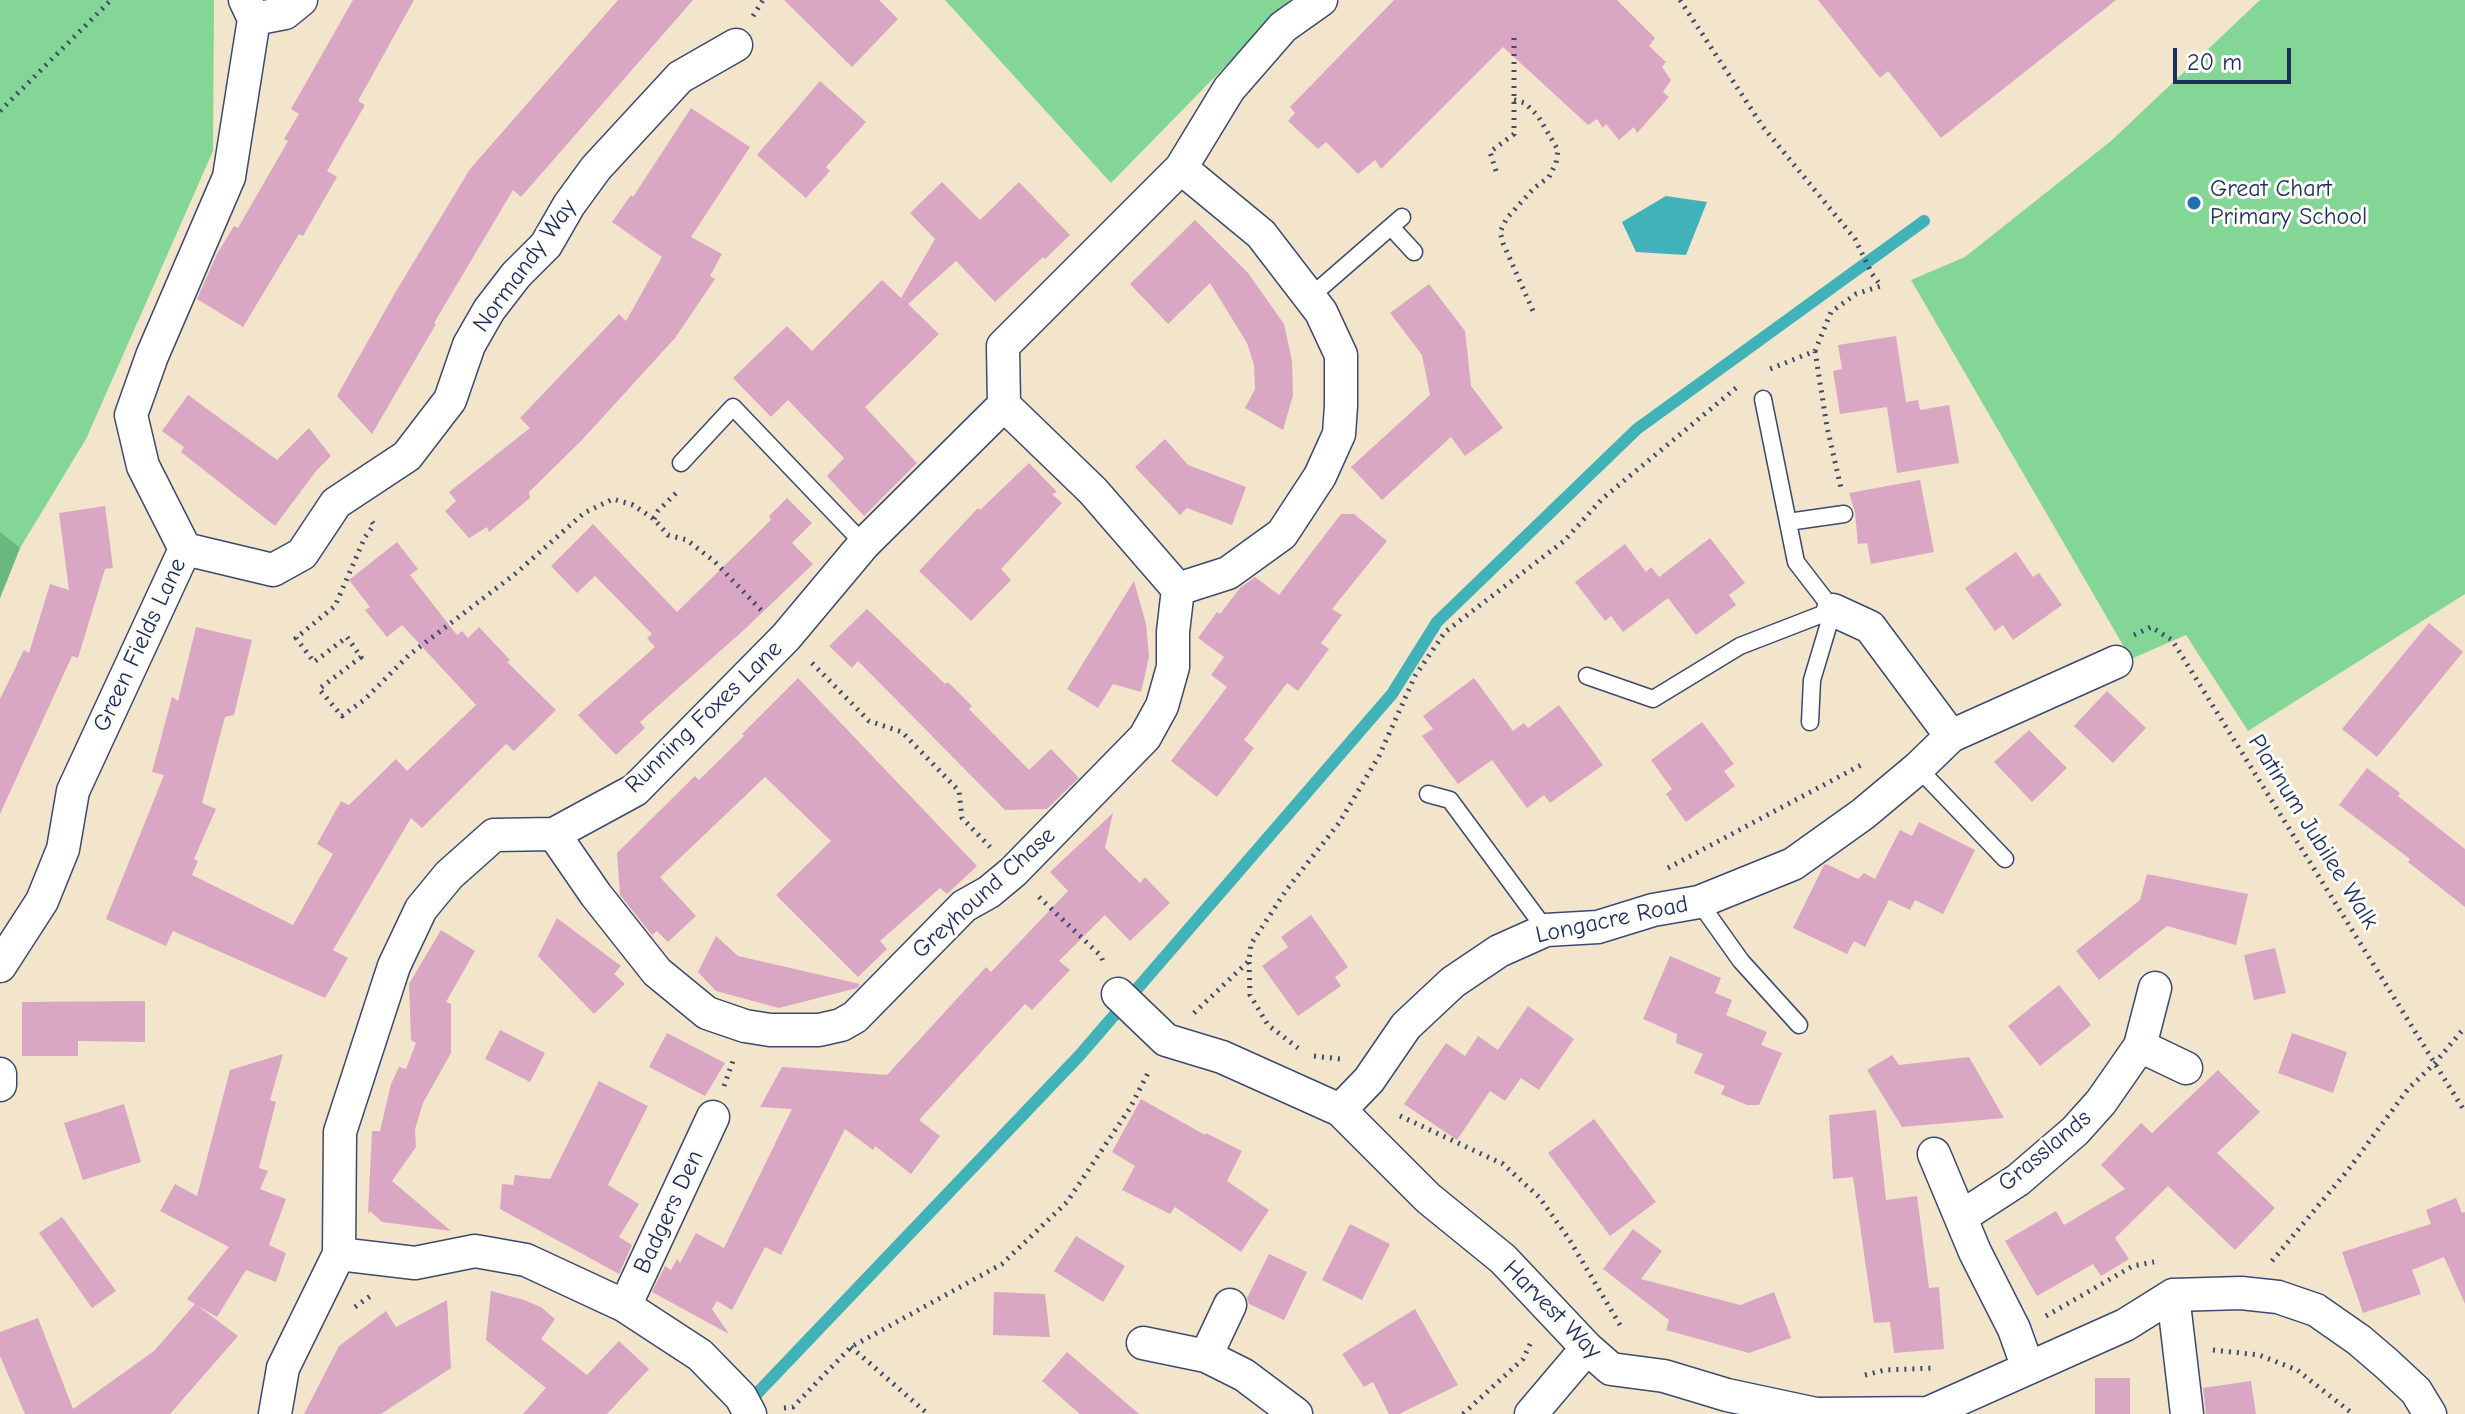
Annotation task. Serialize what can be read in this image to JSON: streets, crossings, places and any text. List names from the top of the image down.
{
  "streets": {
    "street": [
      "Normandy Way",
      "Green Fields Lane",
      "Running Foxes Lane",
      "Greyhound Chase",
      "Longacre Road",
      "Grasslands",
      "Badgers Den",
      "Harvest Way"
    ],
    "path": ["Platinum Jubilee Walk"]
  },
  "crossings": [
    ["Normandy Way", "Green Fields Lane"],
    ["Running Foxes Lane", "Greyhound Chase"],
    ["Platinum Jubilee Walk", "Longacre Road"],
    ["Longacre Road", "Harvest Way"]
  ],
  "places": ["Great Chart Primary School"],
  "scale_bar": "20 m"
}
